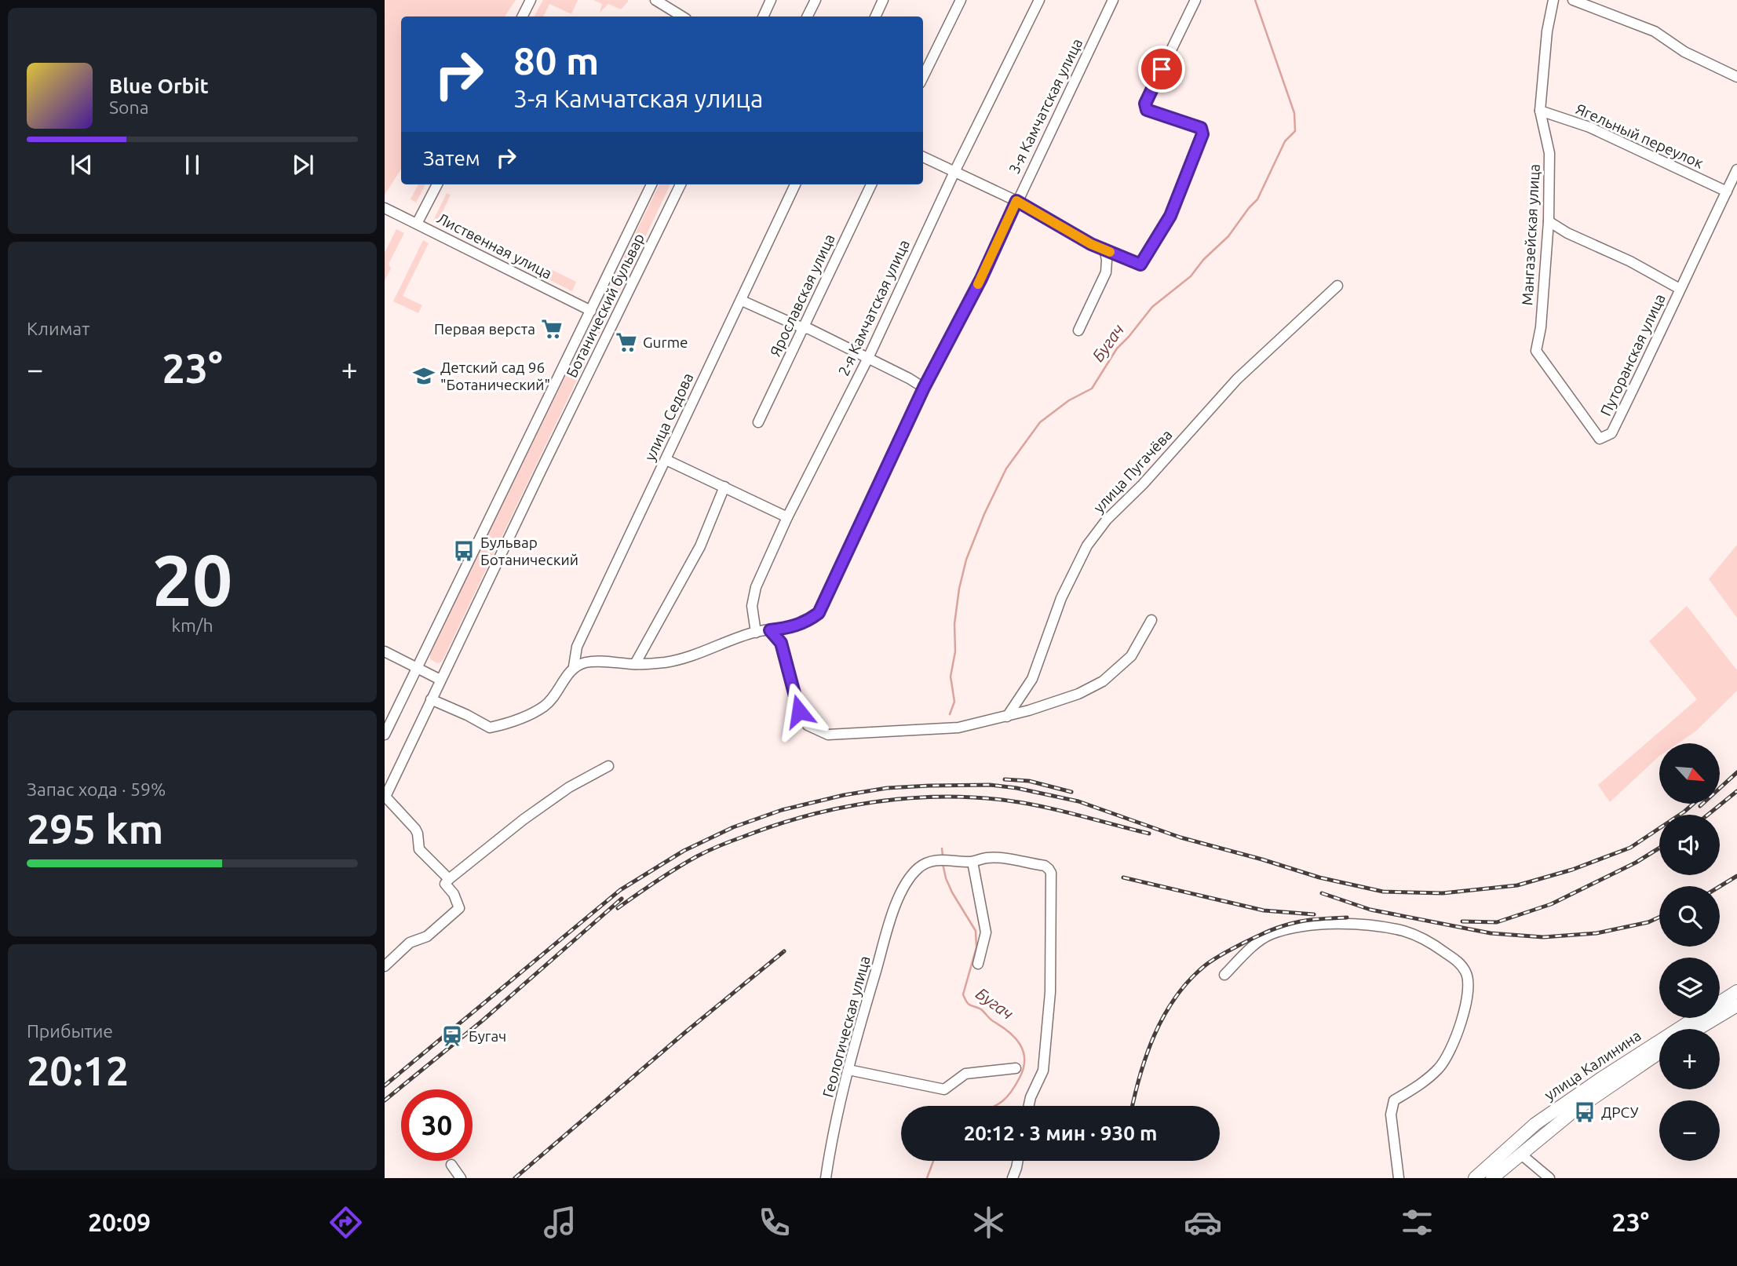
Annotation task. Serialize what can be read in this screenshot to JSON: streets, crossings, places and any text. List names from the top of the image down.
{
  "streets": {
    "main road": ["улица Калинина"],
    "street": [
      "3-я Камчатская улица",
      "Ягельный переулок",
      "Мангазейская улица",
      "Лиственная улица",
      "Ярославская улица",
      "Ботанический бульвар",
      "2-я Камчатская улица",
      "Путоранская улица",
      "улица Седова",
      "улица Пугачёва",
      "Геологическая улица"
    ]
  },
  "crossings": [
    ["Ягельный переулок", "Мангазейская улица"],
    ["Ягельный переулок", "Путоранская улица"],
    ["Мангазейская улица", "Путоранская улица"],
    ["Лиственная улица", "Ботанический бульвар"]
  ],
  "water": ["Бугач"],
  "places": {
    "supermarket": ["Первая верста", "Gurme"],
    "school or university": ["Детский сад 96 \"Ботанический\""],
    "bus stop": ["Бульвар Ботанический", "ДРСУ"],
    "station": ["Бугач"]
  },
  "north": "bottom right",
  "page": {
    "turn": ["80 m", "3-я Камчатская улица"],
    "song": ["Blue Orbit", "Sona"],
    "then": "Затем",
    "tile": [
      "Климат",
      ["20", "km/h"],
      ["Запас хода · 59%", "295 km"],
      ["Прибытие", "20:12"]
    ],
    "heat": ["−", "23°", "+"],
    "map_buttons": ["+", "−"],
    "limit": "30",
    "trip": "20:12 · 3 мин · 930 m",
    "tabs": ["20:09", "23°"]
  }
}
